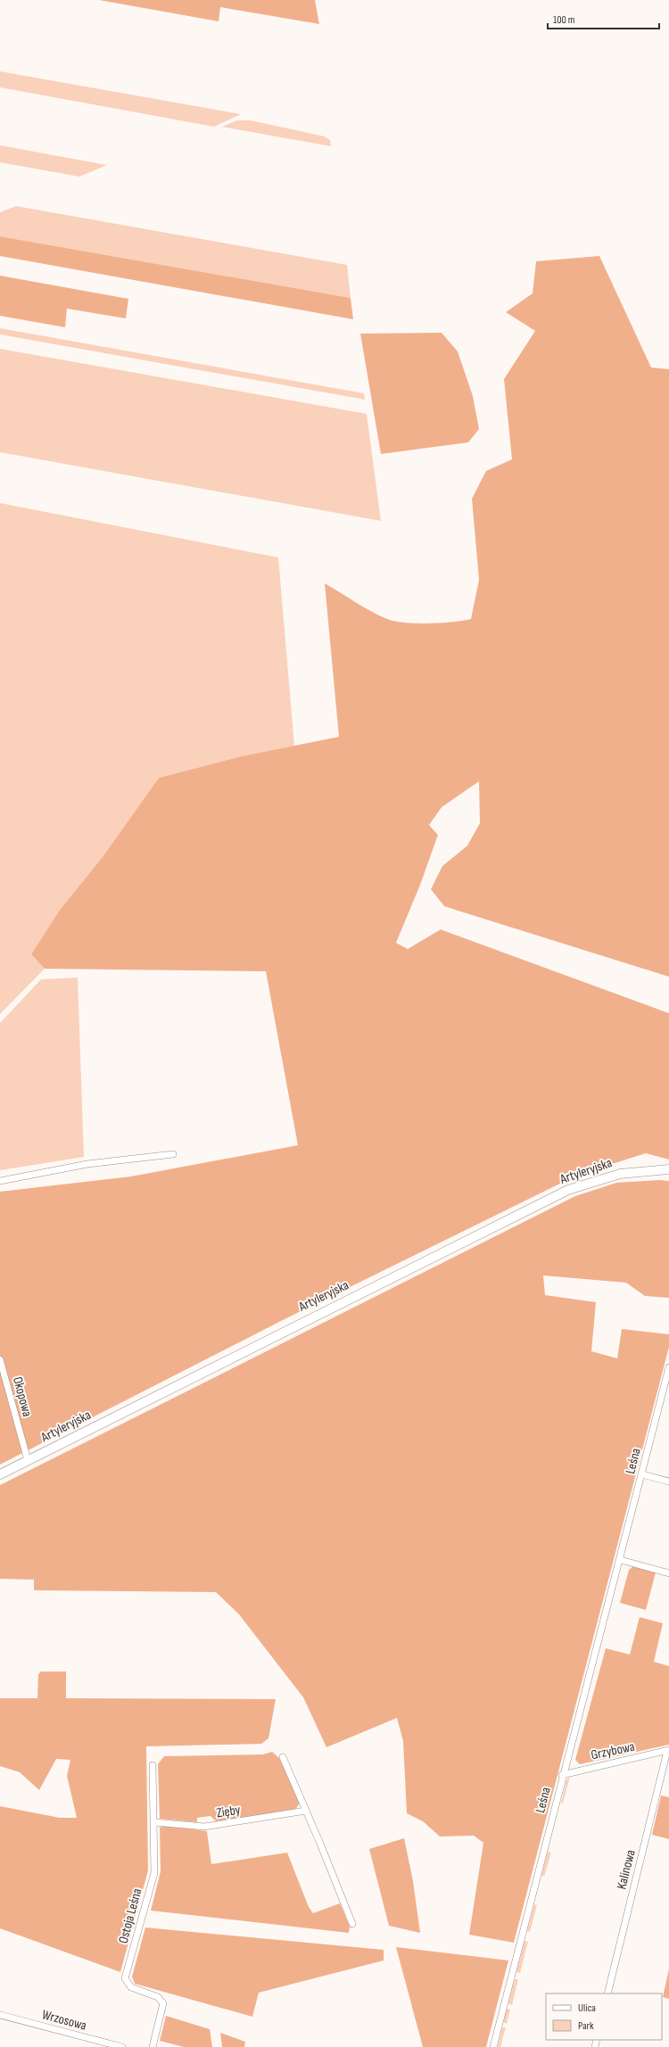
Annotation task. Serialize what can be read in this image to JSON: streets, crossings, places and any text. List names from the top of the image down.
{
  "streets": {
    "street": [
      "Artyleryjska",
      "Okopowa",
      "Leśna",
      "Grzybowa",
      "Zięby",
      "Kalinowa",
      "Ostoja Leśna",
      "Wrzosowa"
    ]
  },
  "crossings": [
    ["Artyleryjska", "Okopowa"],
    ["Leśna", "Grzybowa"],
    ["Grzybowa", "Kalinowa"],
    ["Zięby", "Ostoja Leśna"]
  ],
  "legend": ["Ulica", "Park"],
  "scale_bar": "100 m"
}
